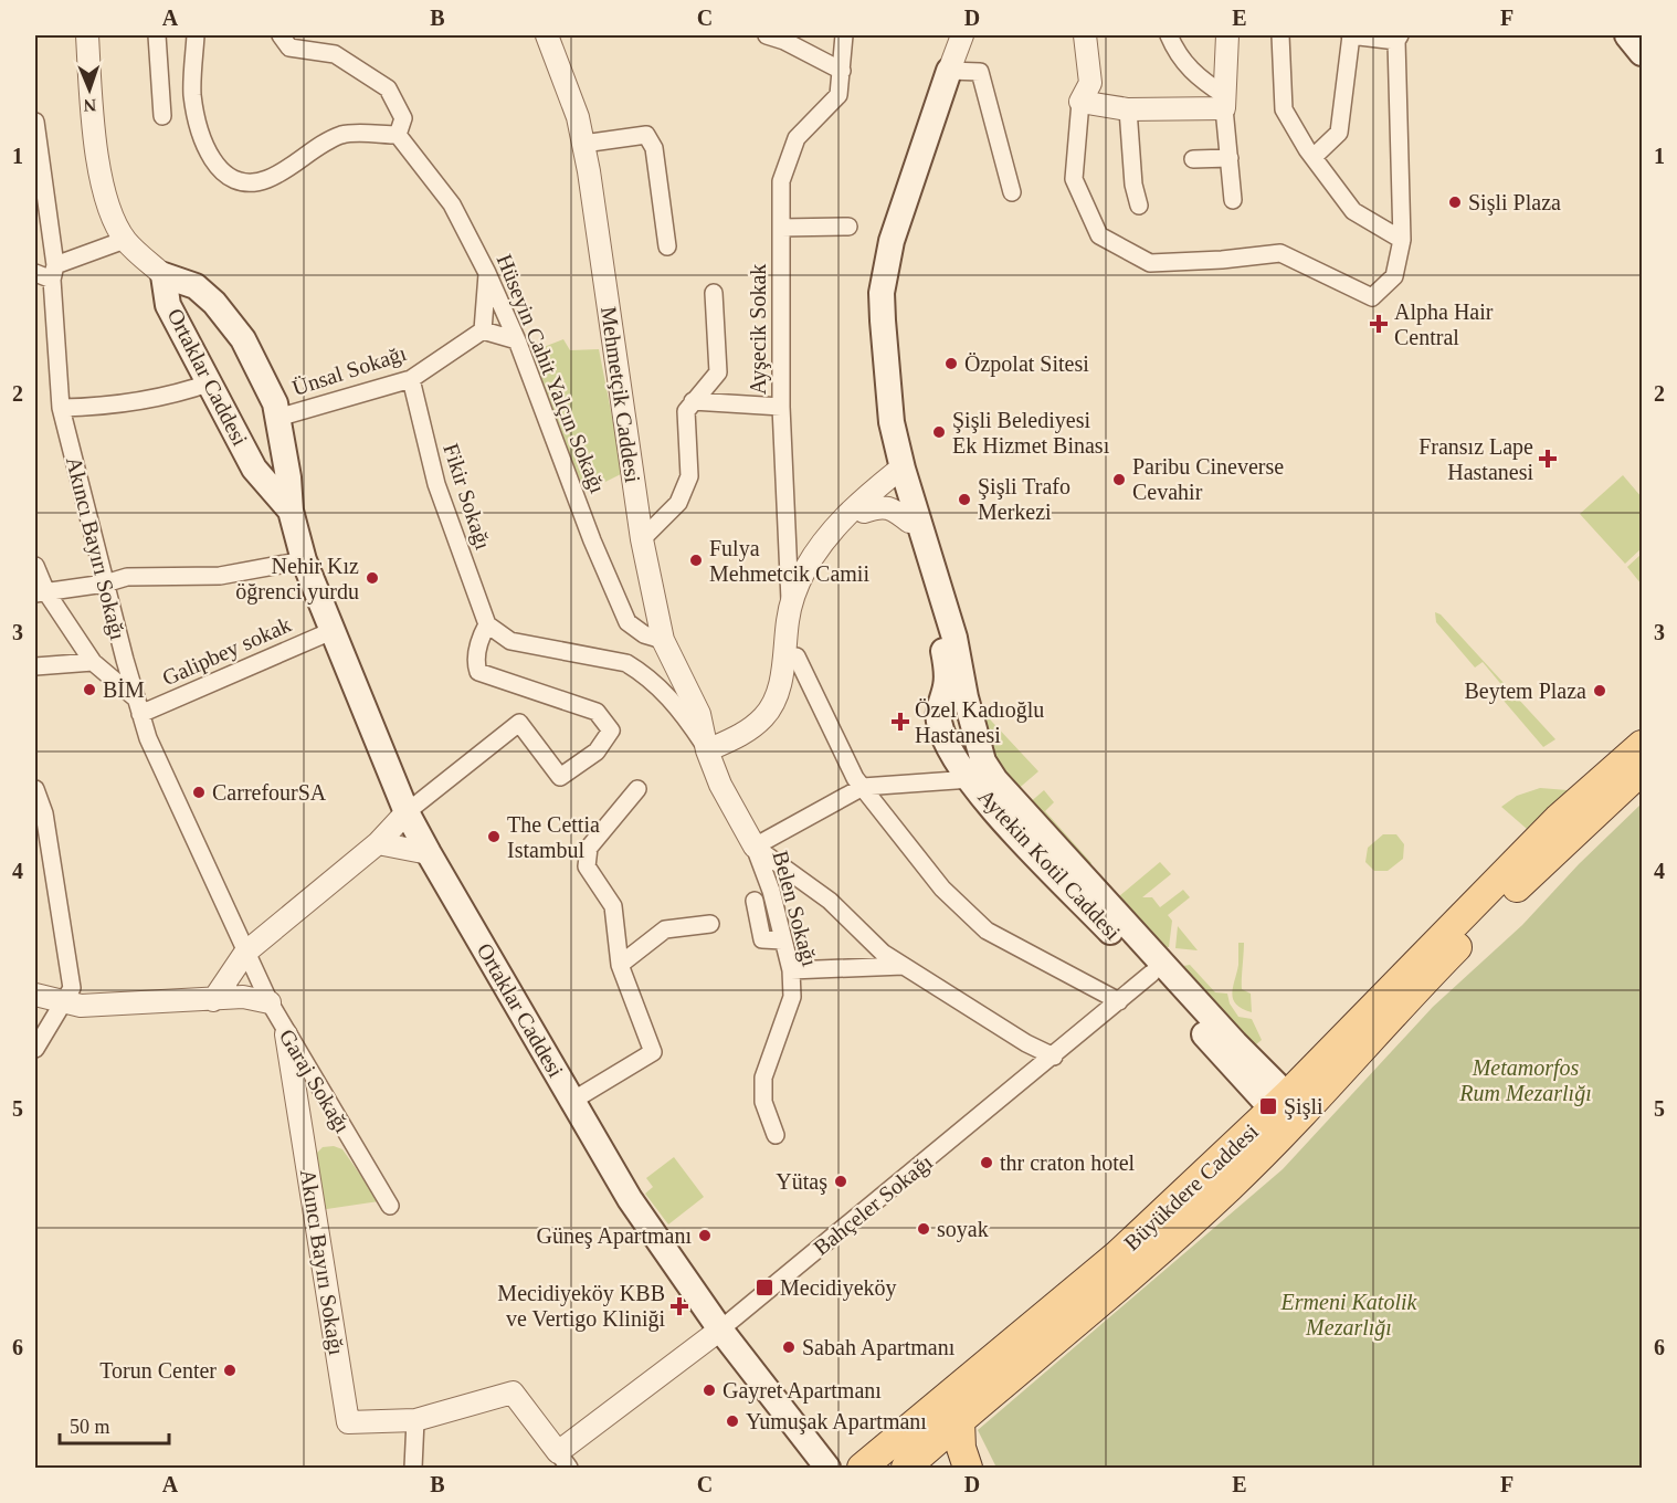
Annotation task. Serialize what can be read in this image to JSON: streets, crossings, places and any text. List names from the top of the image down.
{
  "streets": {
    "main road": ["Ortaklar Caddesi", "Aytekin Kotil Caddesi", "Büyükdere Caddesi"],
    "street": [
      "Ayşecik Sokak",
      "Ünsal Sokağı",
      "Hüseyin Cahit Yalçın Sokağı",
      "Mehmetçik Caddesi",
      "Fikir Sokağı",
      "Akıncı Bayırı Sokağı",
      "Galipbey sokak",
      "Belen Sokağı",
      "Garaj Sokağı",
      "Bahçeler Sokağı"
    ]
  },
  "crossings": [
    ["Ünsal Sokağı", "Ortaklar Caddesi"],
    ["Ünsal Sokağı", "Fikir Sokağı"],
    ["Hüseyin Cahit Yalçın Sokağı", "Mehmetçik Caddesi"],
    ["Ortaklar Caddesi", "Galipbey sokak"],
    ["Ortaklar Caddesi", "Bahçeler Sokağı"],
    ["Mehmetçik Caddesi", "Belen Sokağı"],
    ["Akıncı Bayırı Sokağı", "Galipbey sokak"],
    ["Akıncı Bayırı Sokağı", "Garaj Sokağı"],
    ["Akıncı Bayırı Sokağı", "Bahçeler Sokağı"],
    ["Aytekin Kotil Caddesi", "Büyükdere Caddesi"],
    ["Aytekin Kotil Caddesi", "Bahçeler Sokağı"]
  ],
  "parks": ["Metamorfos Rum Mezarlığı", "Ermeni Katolik Mezarlığı"],
  "places": {
    "other": [
      "Sişli Plaza",
      "Özpolat Sitesi",
      "Şişli Belediyesi Ek Hizmet Binası",
      "Paribu Cineverse Cevahir",
      "Şişli Trafo Merkezi",
      "Fulya Mehmetcik Camii",
      "Nehir Kız öğrenci yurdu",
      "BİM",
      "Beytem Plaza",
      "CarrefourSA",
      "The Cettia Istambul",
      "thr craton hotel",
      "Yütaş",
      "soyak",
      "Güneş Apartmanı",
      "Sabah Apartmanı",
      "Torun Center",
      "Gayret Apartmanı",
      "Yumuşak Apartmanı"
    ],
    "health": [
      "Alpha Hair Central",
      "Fransız Lape Hastanesi",
      "Özel Kadıoğlu Hastanesi",
      "Mecidiyeköy KBB ve Vertigo Kliniği"
    ],
    "transit": ["Şişli", "Mecidiyeköy"]
  },
  "scale_bar": "50 m",
  "north": "bottom",
  "grid": {
    "columns": [
      "A",
      "B",
      "C",
      "D",
      "E",
      "F"
    ],
    "rows": [
      "1",
      "2",
      "3",
      "4",
      "5",
      "6"
    ]
  }
}
